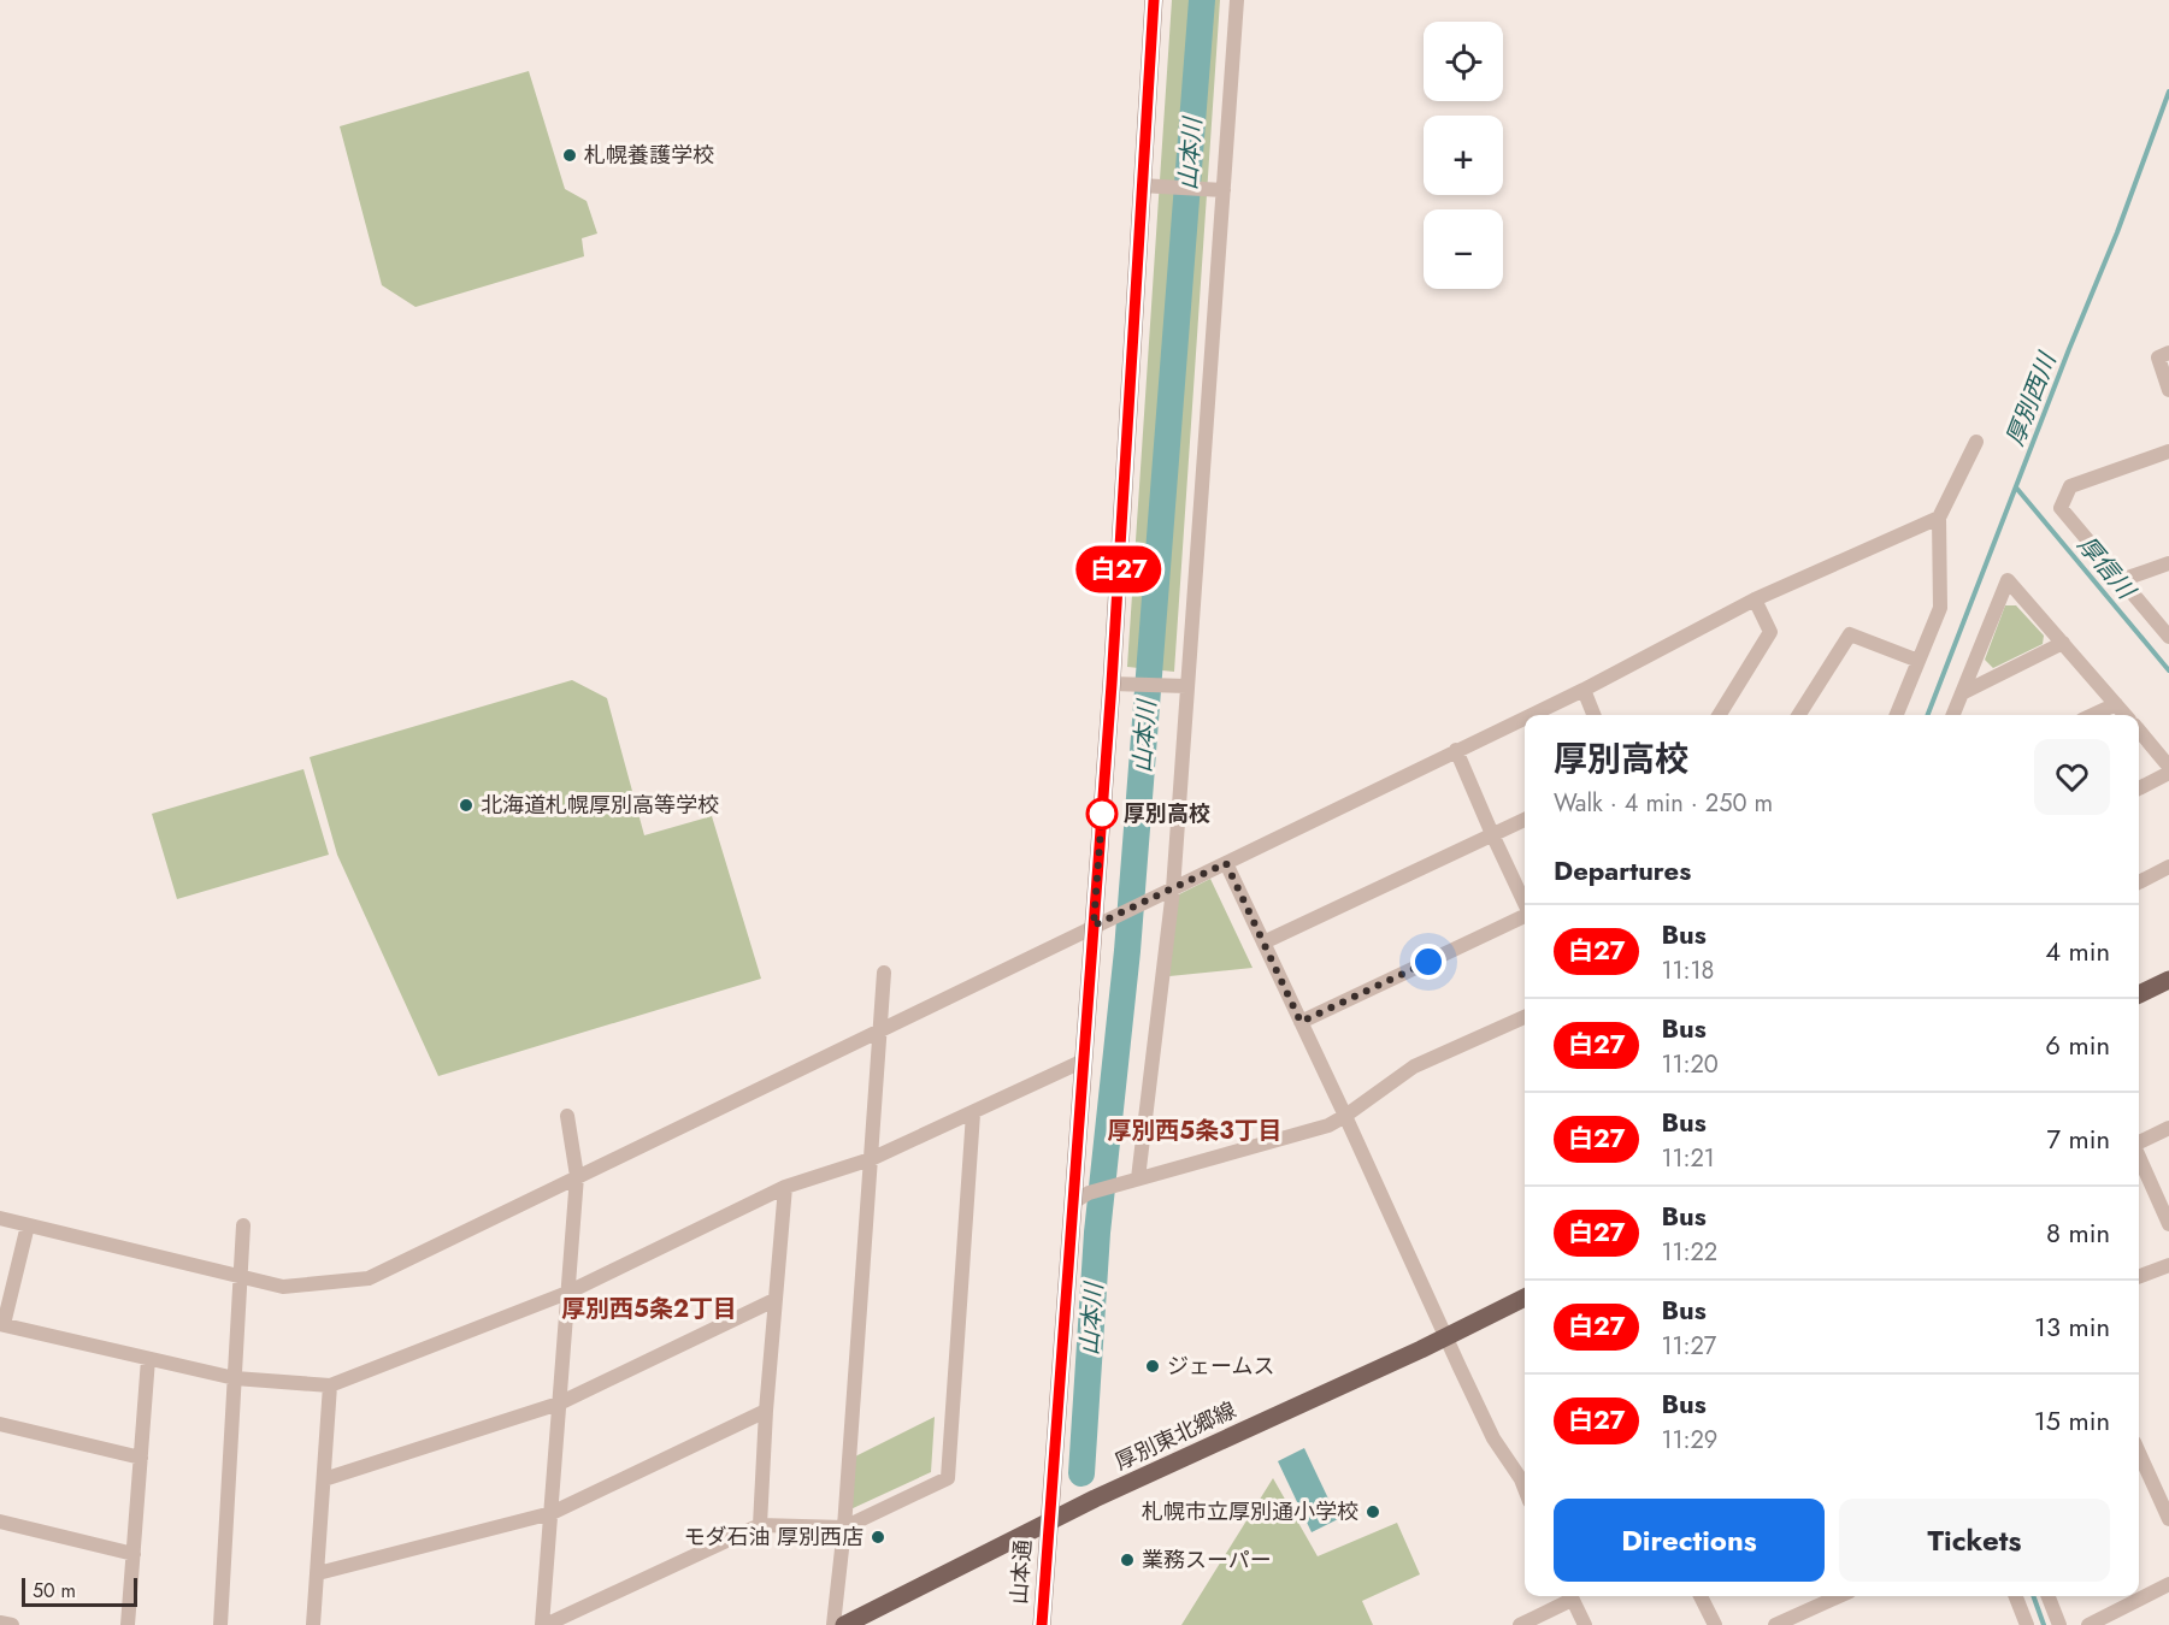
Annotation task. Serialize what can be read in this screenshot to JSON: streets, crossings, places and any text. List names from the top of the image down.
{
  "streets": {
    "main road": ["厚別東北郷線"],
    "street": ["山本通"]
  },
  "crossings": [
    ["厚別東北郷線", "山本通"]
  ],
  "districts": ["厚別西5条3丁目", "厚別西5条2丁目"],
  "water": ["山本川", "厚別西川", "厚信川"],
  "places": [
    "札幌養護学校",
    "北海道札幌厚別高等学校",
    "厚別高校",
    "ジェームス",
    "札幌市立厚別通小学校",
    "モダ石油 厚別西店",
    "業務スーパー"
  ],
  "lines": ["bus line 白27"],
  "scale_bar": "50 m",
  "page": {
    "on_map": "白27",
    "map_buttons": ["+", "−"],
    "heading": [
      ["厚別高校", "Walk · 4 min · 250 m"],
      "Departures"
    ],
    "list": [
      {
        "mark": "白27",
        "name": "Bus",
        "note": "11:18",
        "value": "4 min"
      },
      {
        "mark": "白27",
        "name": "Bus",
        "note": "11:20",
        "value": "6 min"
      },
      {
        "mark": "白27",
        "name": "Bus",
        "note": "11:21",
        "value": "7 min"
      },
      {
        "mark": "白27",
        "name": "Bus",
        "note": "11:22",
        "value": "8 min"
      },
      {
        "mark": "白27",
        "name": "Bus",
        "note": "11:27",
        "value": "13 min"
      },
      {
        "mark": "白27",
        "name": "Bus",
        "note": "11:29",
        "value": "15 min"
      }
    ],
    "buttons": ["Directions", "Tickets"],
    "scale": "50 m"
  }
}
